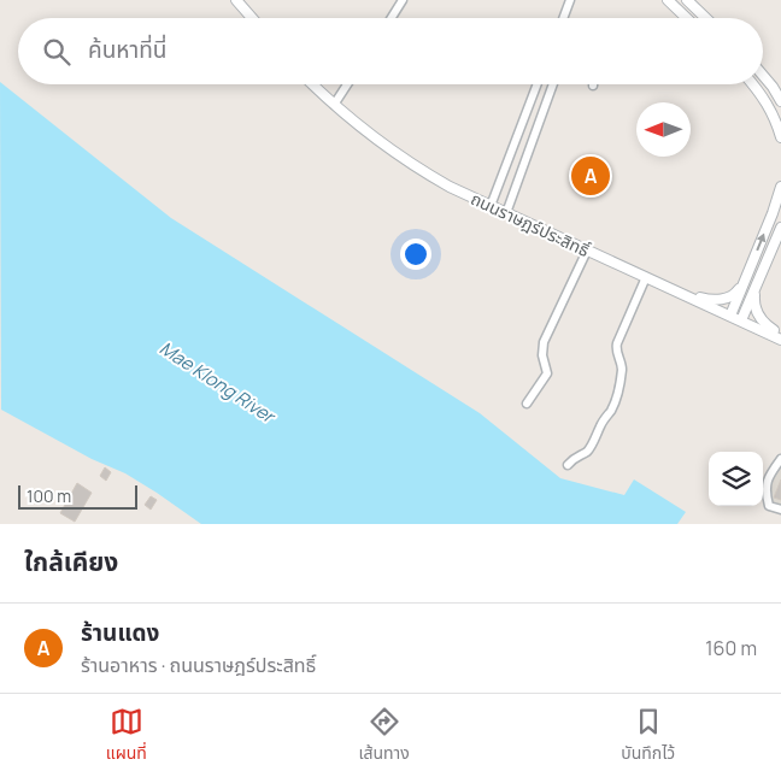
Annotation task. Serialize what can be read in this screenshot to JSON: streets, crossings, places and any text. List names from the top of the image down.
{
  "streets": {
    "street": ["ถนนราษฎร์ประสิทธิ์"]
  },
  "water": ["Mae Klong River"],
  "scale_bar": "100 m",
  "north": "left",
  "page": {
    "search": "ค้นหาที่นี่",
    "pins": "A",
    "scale": "100 m",
    "heading": "ใกล้เคียง",
    "list": [
      {
        "mark": "A",
        "name": "ร้านแดง",
        "note": "ร้านอาหาร · ถนนราษฎร์ประสิทธิ์",
        "value": "160 m"
      }
    ],
    "nav": ["แผนที่", "เส้นทาง", "บันทึกไว้"]
  }
}
